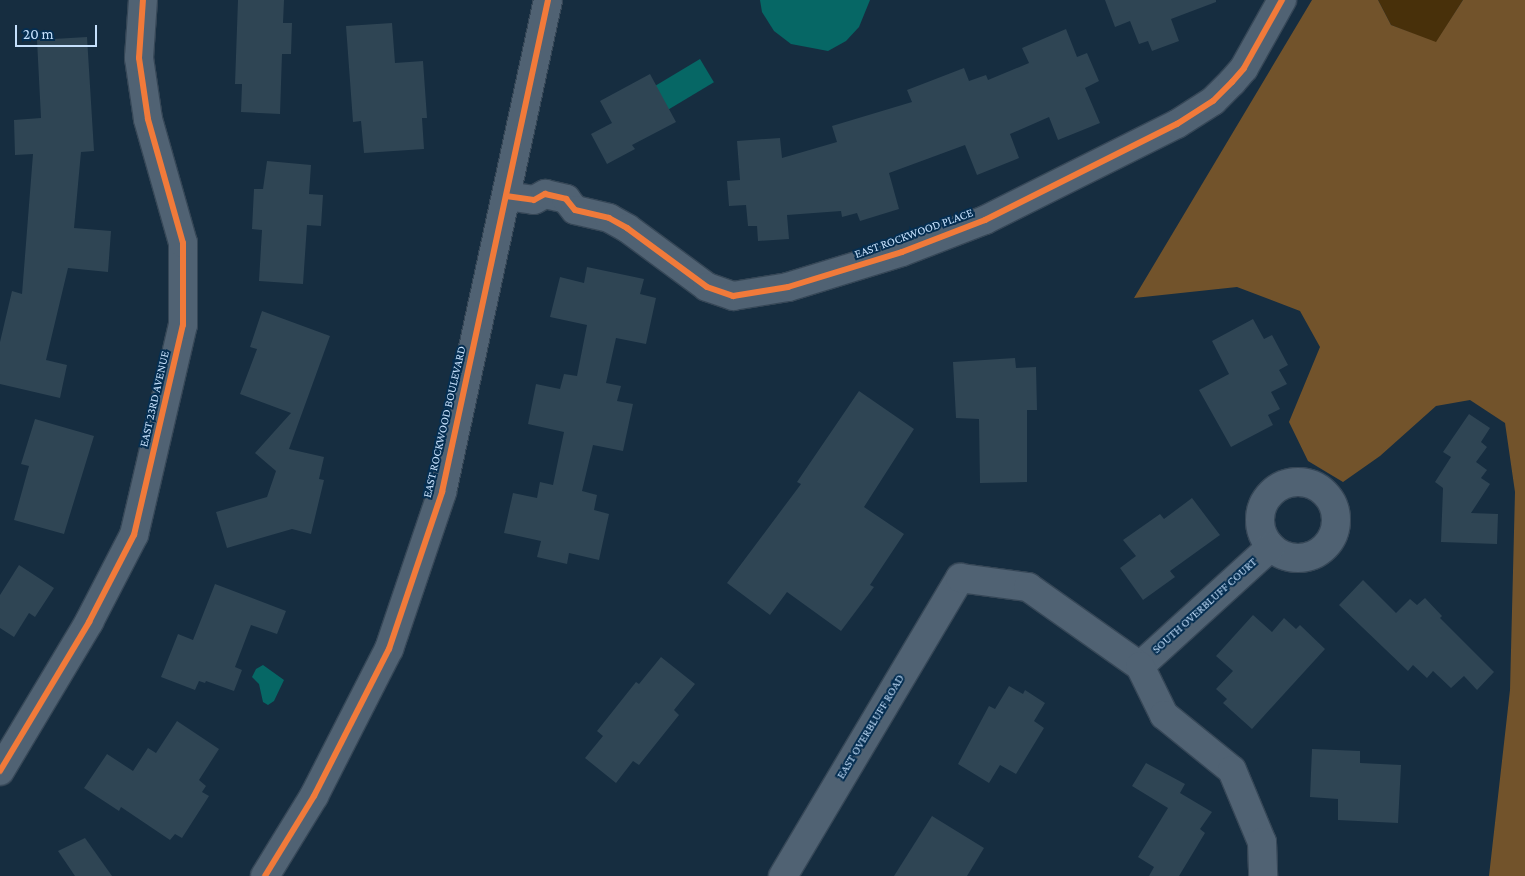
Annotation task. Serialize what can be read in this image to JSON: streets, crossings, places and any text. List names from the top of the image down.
{
  "streets": {
    "street": [
      "EAST ROCKWOOD PLACE",
      "EAST 23RD AVENUE",
      "EAST ROCKWOOD BOULEVARD",
      "SOUTH OVERBLUFF COURT",
      "EAST OVERBLUFF ROAD"
    ]
  },
  "crossings": [
    ["EAST ROCKWOOD PLACE", "EAST ROCKWOOD BOULEVARD"],
    ["SOUTH OVERBLUFF COURT", "EAST OVERBLUFF ROAD"]
  ],
  "scale_bar": "20 m"
}
